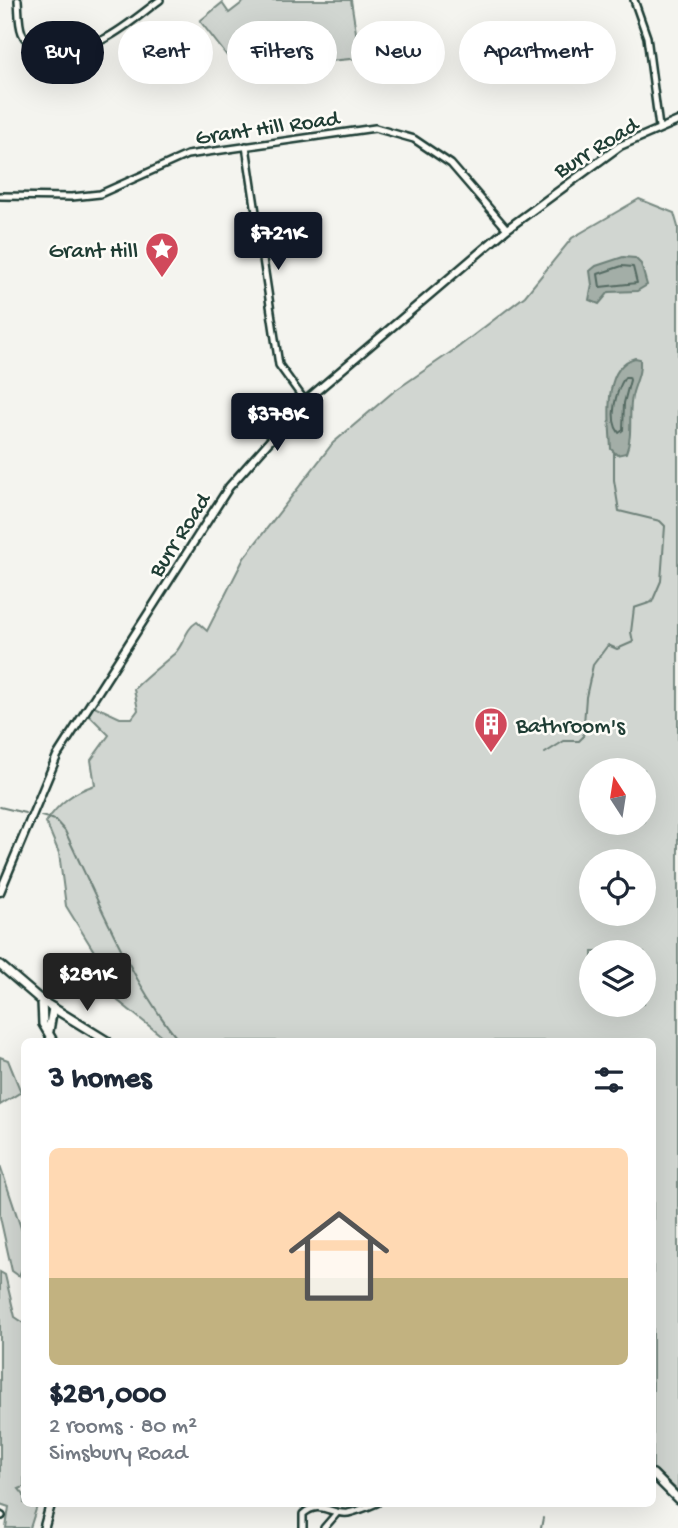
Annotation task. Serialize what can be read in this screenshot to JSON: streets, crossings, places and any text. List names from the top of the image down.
{
  "streets": {
    "street": ["Grant Hill Road", "Burr Road"]
  },
  "crossings": [
    ["Grant Hill Road", "Burr Road"]
  ],
  "places": {
    "place": ["Grant Hill"],
    "building": ["Bathroom's"]
  },
  "north": "top",
  "page": {
    "chip": [
      "Buy",
      "Rent",
      "Filters",
      "New",
      "Apartment"
    ],
    "price": ["$721K", "$378K", "$281K"],
    "heading": "3 homes",
    "list": [
      {
        "name": "$281,000",
        "note": "2 rooms · 80 m² · Simsbury Road"
      }
    ]
  }
}
